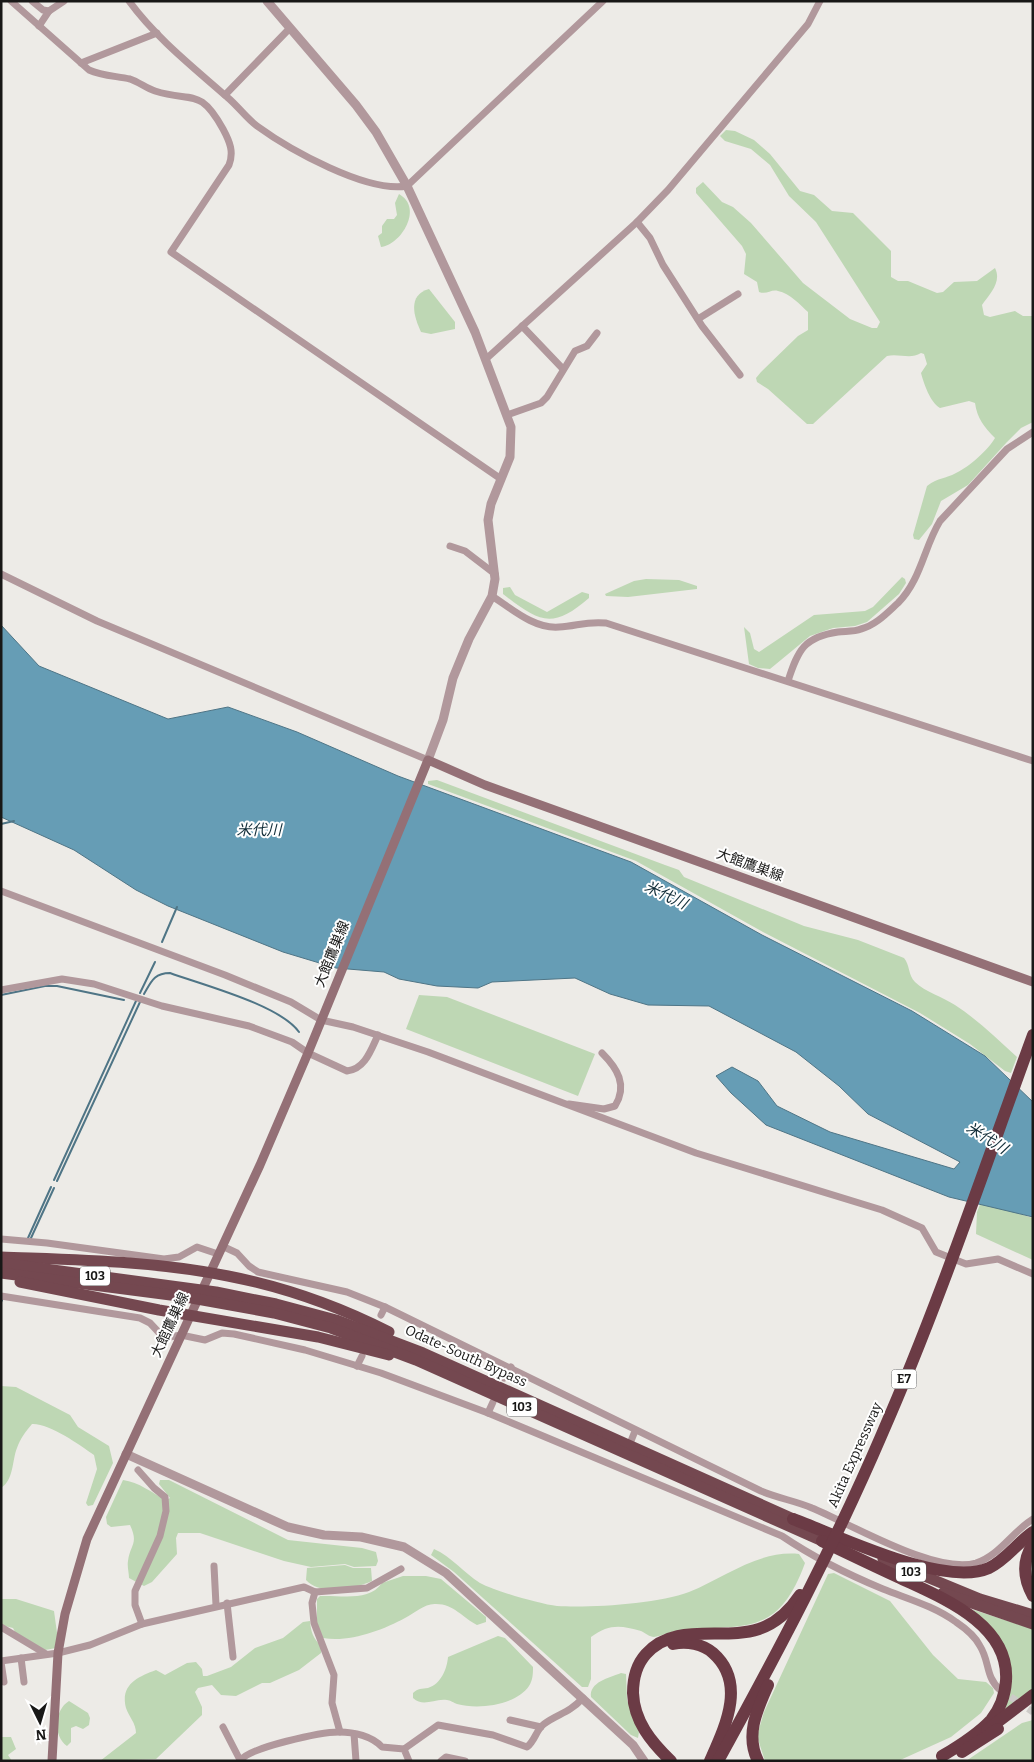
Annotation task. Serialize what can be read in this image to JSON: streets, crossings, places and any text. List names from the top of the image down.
{
  "streets": {
    "highway": [
      "103",
      "Odate-South Bypass",
      "E7",
      "Akita Expressway"
    ],
    "main road": ["大館鷹巣線"]
  },
  "water": ["米代川"],
  "north": "bottom"
}
